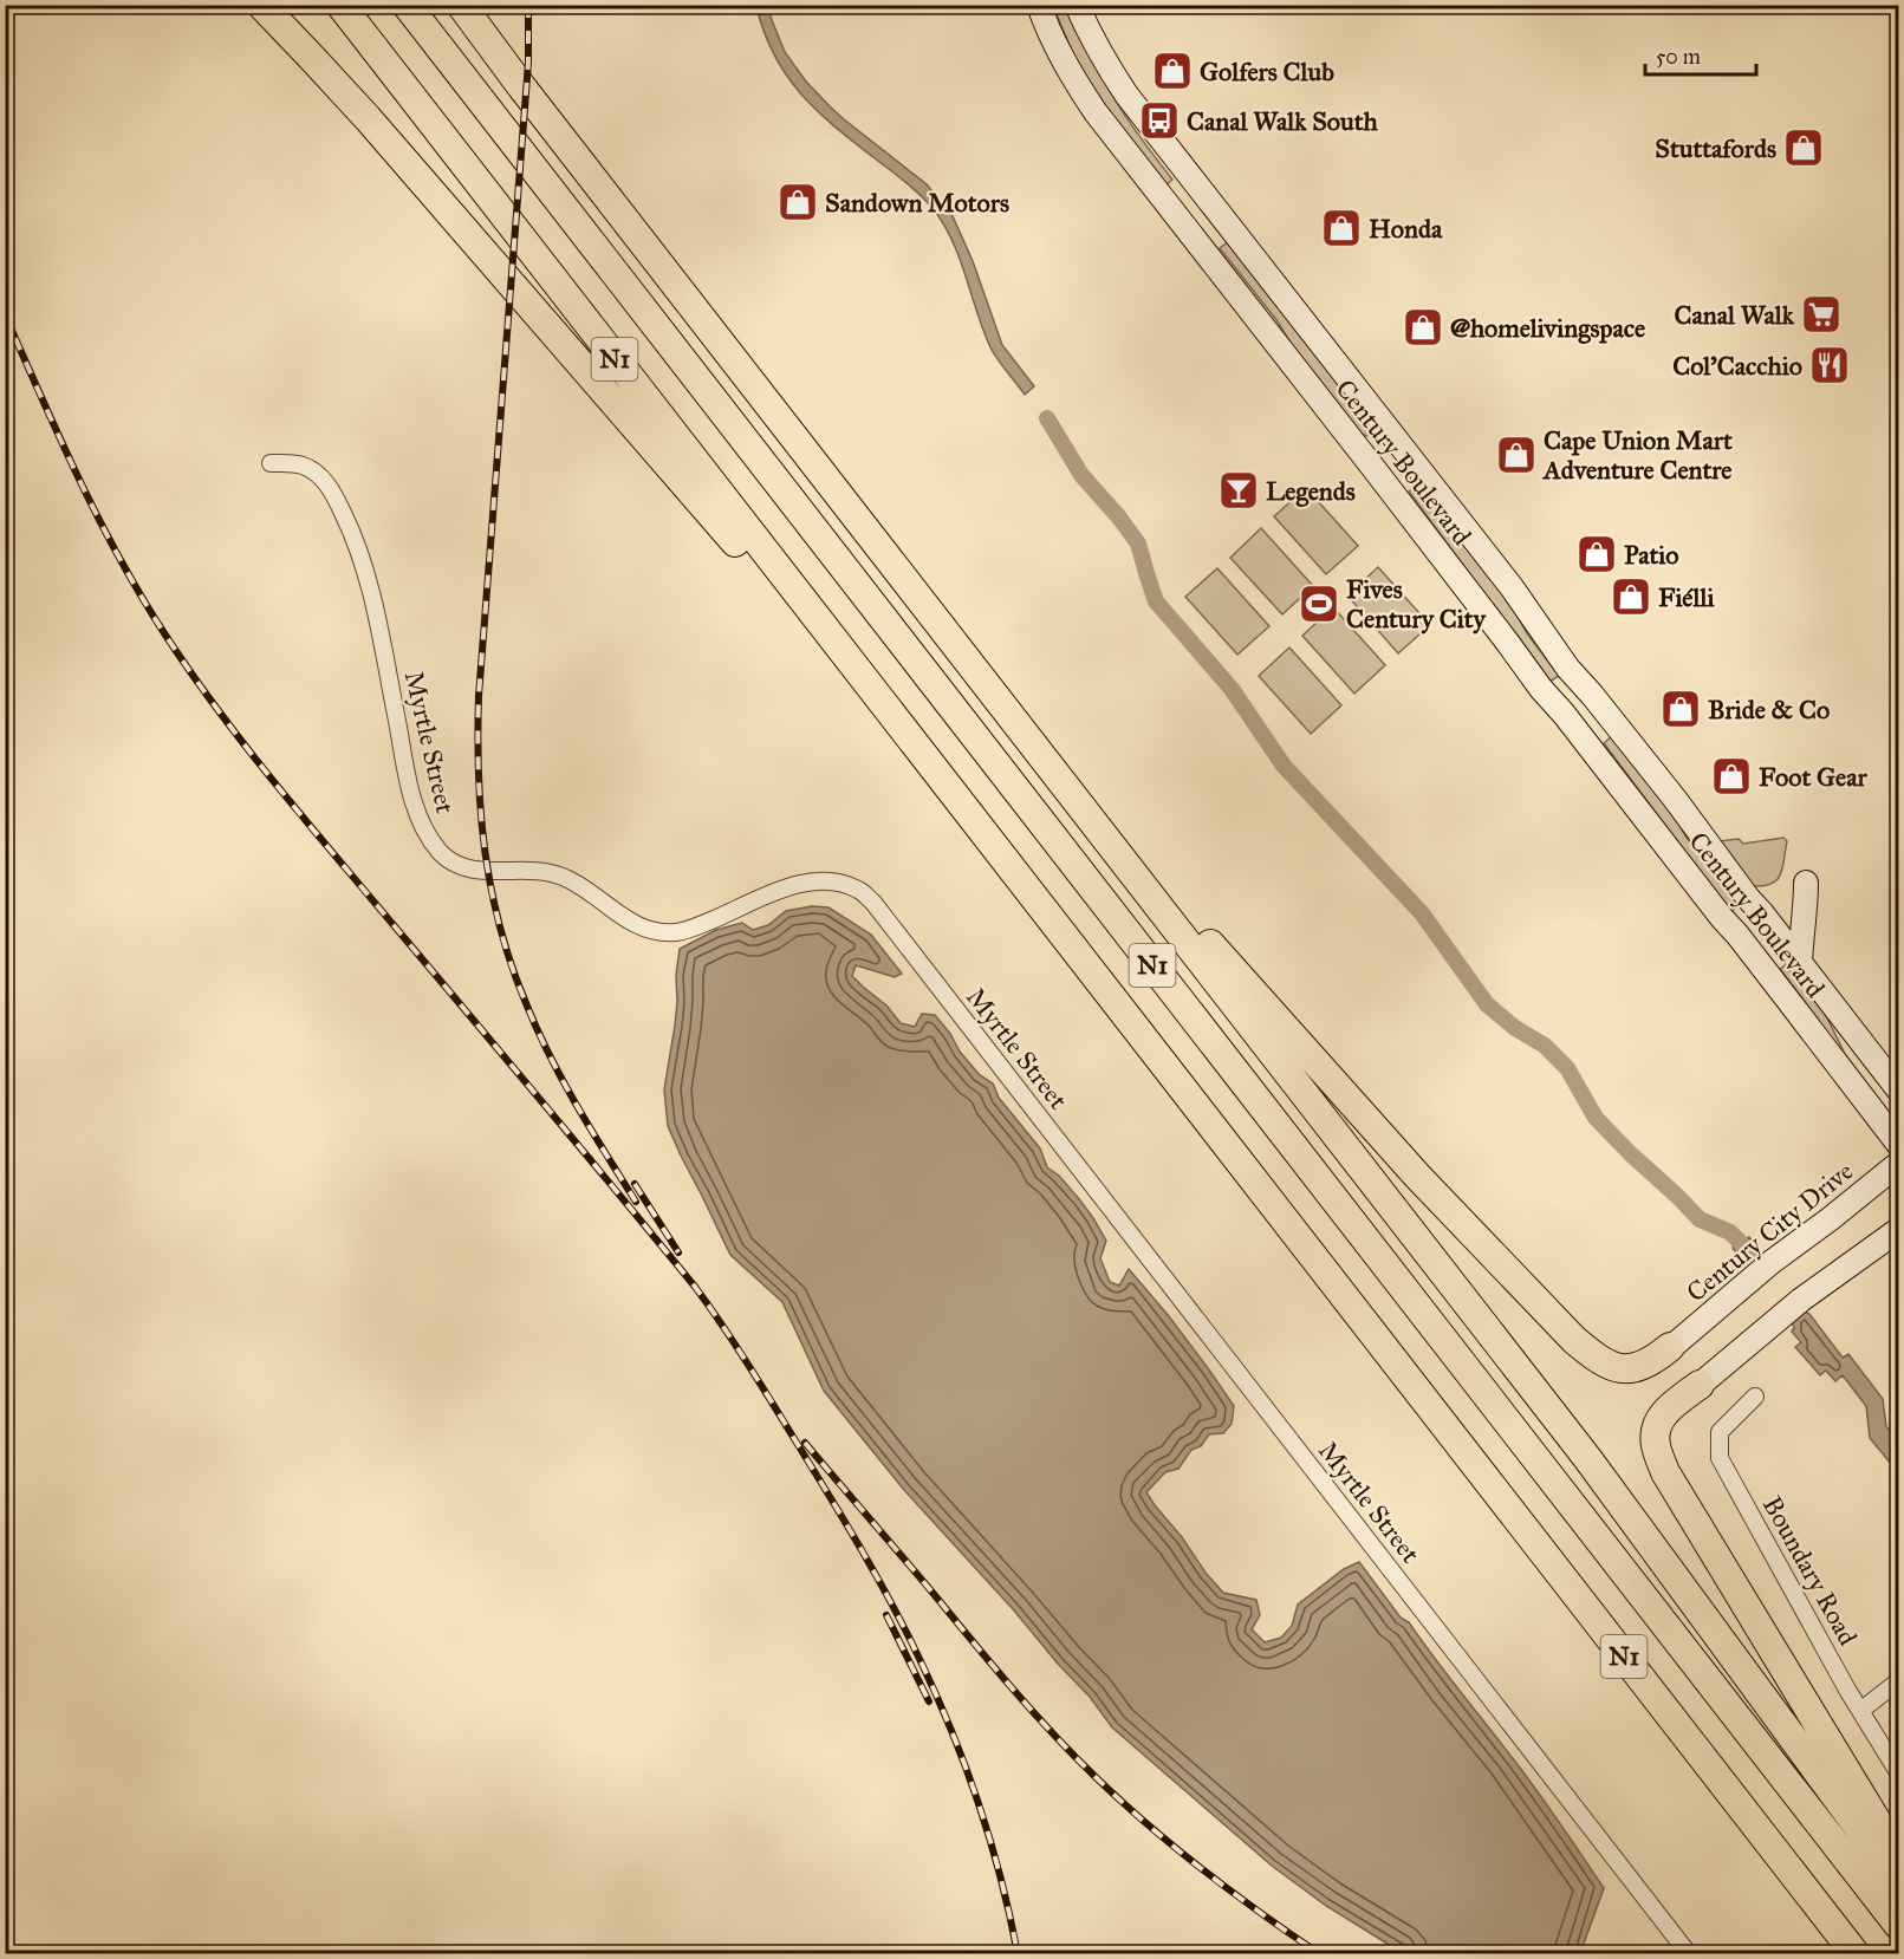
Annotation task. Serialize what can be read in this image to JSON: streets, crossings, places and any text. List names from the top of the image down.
{
  "streets": {
    "highway": ["N1"],
    "main road": ["Century Boulevard", "Century City Drive"],
    "street": ["Myrtle Street", "Boundary Road"]
  },
  "places": {
    "shop": [
      "Golfers Club",
      "Stuttafords",
      "Sandown Motors",
      "Honda",
      "@homelivingspace",
      "Cape Union Mart Adventure Centre",
      "Patio",
      "Fiélli",
      "Bride & Co",
      "Foot Gear"
    ],
    "bus stop": ["Canal Walk South"],
    "supermarket": ["Canal Walk"],
    "restaurant": ["Col'Cacchio"],
    "bar": ["Legends"],
    "sports": ["Fives Century City"]
  },
  "scale_bar": "50 m"
}
